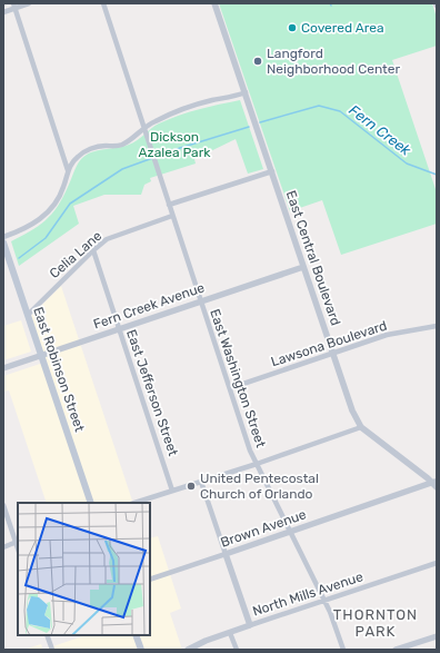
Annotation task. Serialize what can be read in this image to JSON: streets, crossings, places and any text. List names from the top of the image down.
{
  "streets": {
    "main road": ["East Robinson Street"],
    "street": [
      "Celia Lane",
      "East Central Boulevard",
      "Fern Creek Avenue",
      "Lawsona Boulevard",
      "East Washington Street",
      "East Jefferson Street",
      "Brown Avenue",
      "North Mills Avenue"
    ]
  },
  "crossings": [
    ["Celia Lane", "East Robinson Street"],
    ["Celia Lane", "East Washington Street"],
    ["Celia Lane", "East Jefferson Street"],
    ["East Central Boulevard", "Fern Creek Avenue"],
    ["East Central Boulevard", "Lawsona Boulevard"],
    ["East Central Boulevard", "Brown Avenue"],
    ["Fern Creek Avenue", "East Robinson Street"],
    ["Fern Creek Avenue", "East Washington Street"],
    ["Fern Creek Avenue", "East Jefferson Street"],
    ["Lawsona Boulevard", "East Washington Street"],
    ["East Washington Street", "Brown Avenue"],
    ["East Washington Street", "North Mills Avenue"]
  ],
  "districts": ["THORNTON PARK"],
  "water": ["Fern Creek"],
  "parks": ["Dickson Azalea Park"],
  "places": ["Covered Area", "Langford Neighborhood Center", "United Pentecostal Church of Orlando"]
}
